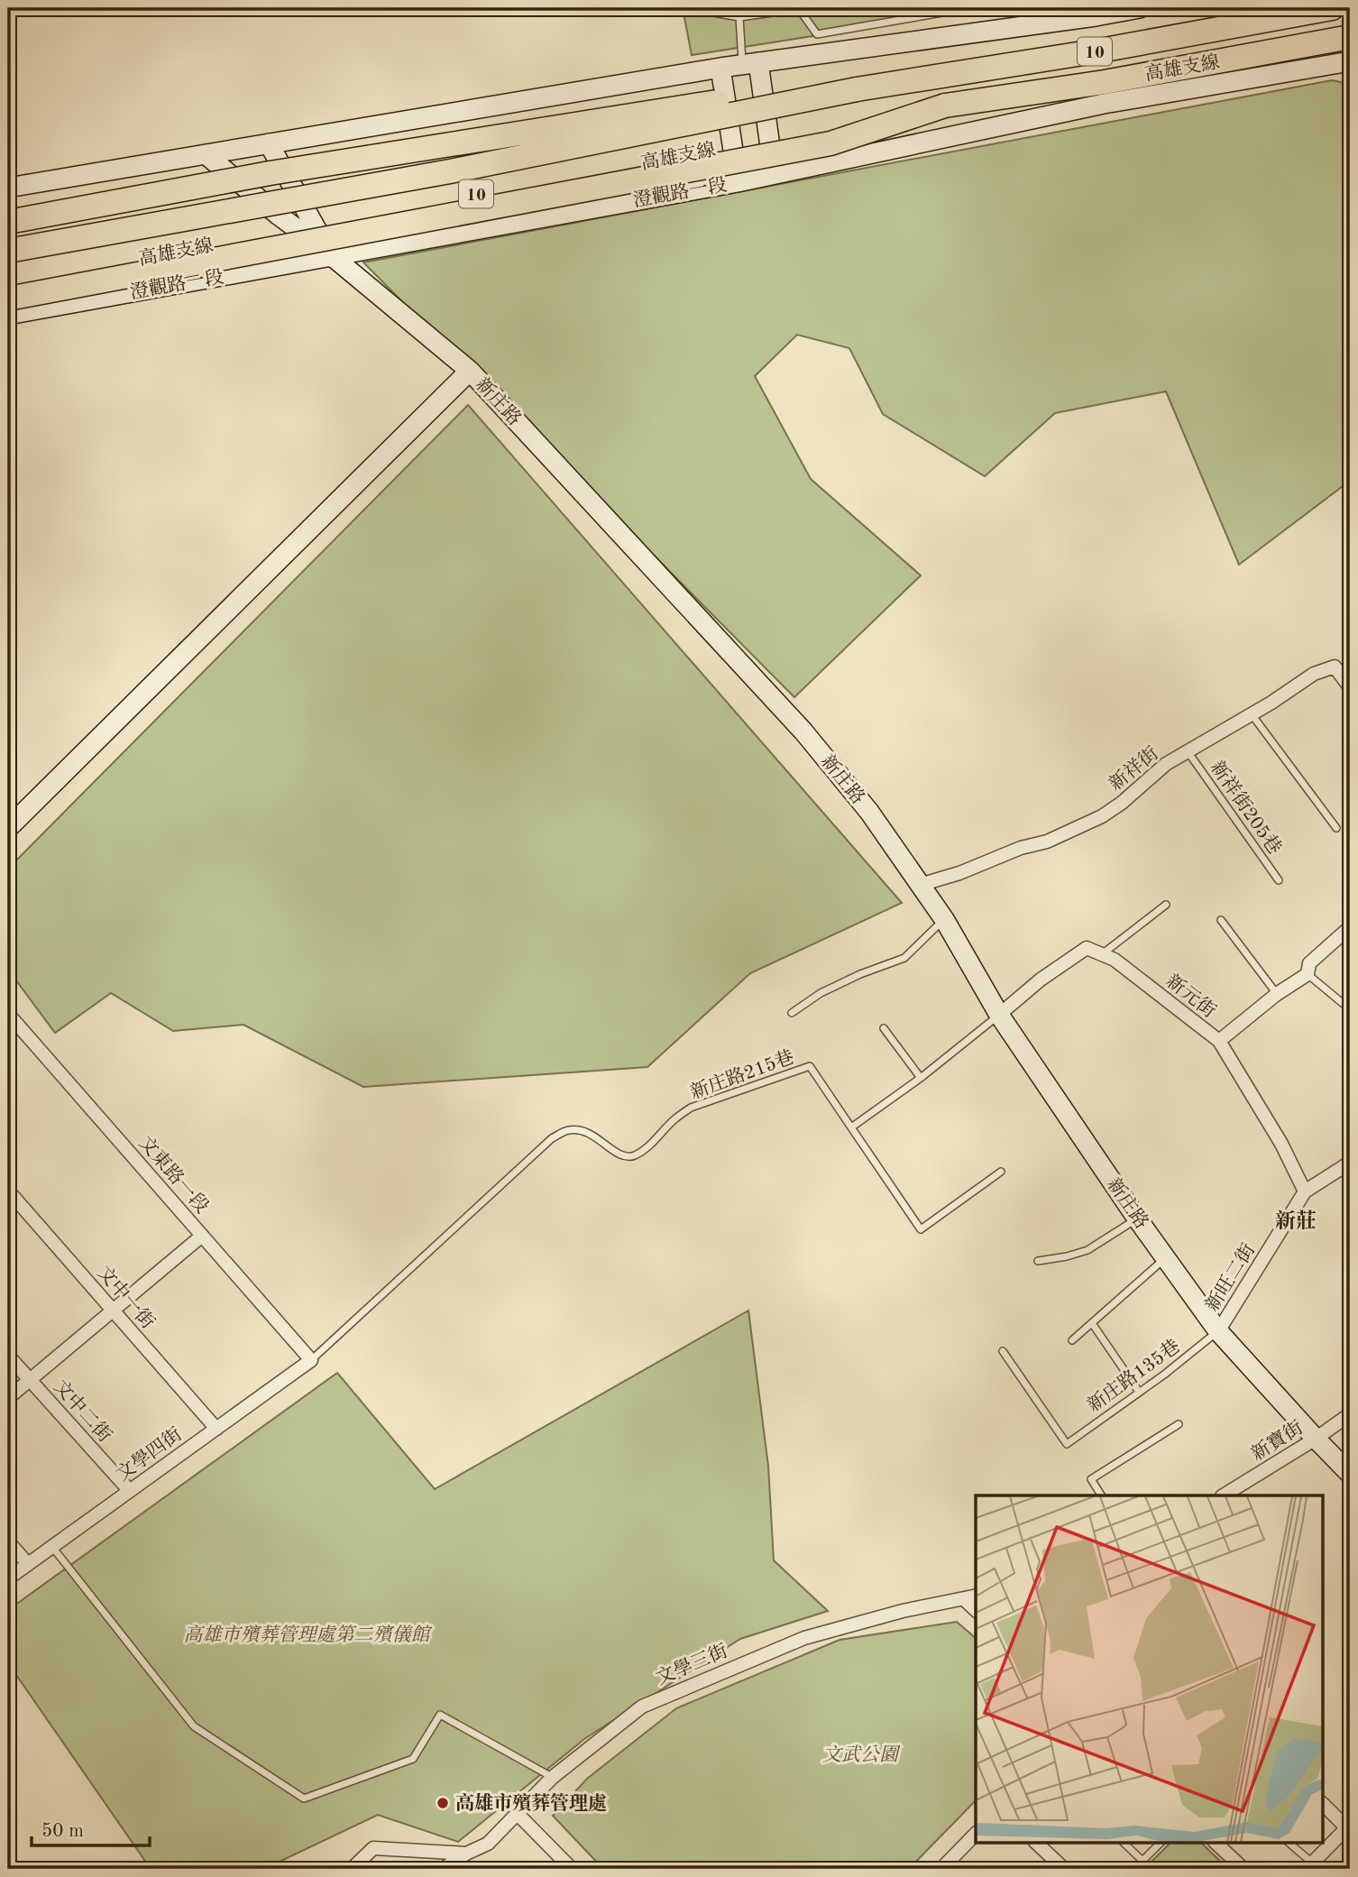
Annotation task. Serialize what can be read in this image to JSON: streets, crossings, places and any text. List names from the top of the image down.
{
  "streets": {
    "highway": ["10", "高雄支線"],
    "street": [
      "澄觀路一段",
      "新庄路",
      "新祥街",
      "新元街",
      "文東路一段",
      "新旺二街",
      "文中一街",
      "文中二街",
      "新寶街",
      "文學四街",
      "文學三街"
    ],
    "lane": ["新祥街205巷", "新庄路215巷", "新庄路135巷"]
  },
  "crossings": [
    ["澄觀路一段", "新庄路"],
    ["新庄路", "新祥街"],
    ["新庄路", "新旺二街"],
    ["新庄路", "新庄路135巷"],
    ["新庄路", "新寶街"],
    ["新祥街", "新祥街205巷"],
    ["新元街", "新旺二街"],
    ["新庄路215巷", "文東路一段"],
    ["新庄路215巷", "文學四街"],
    ["文東路一段", "文學四街"],
    ["新旺二街", "新庄路135巷"],
    ["文中一街", "文學四街"],
    ["文中二街", "文學四街"]
  ],
  "districts": ["新莊"],
  "parks": ["高雄市殯葬管理處第二殯儀館", "文武公園"],
  "places": ["高雄市殯葬管理處"],
  "scale_bar": "50 m"
}
